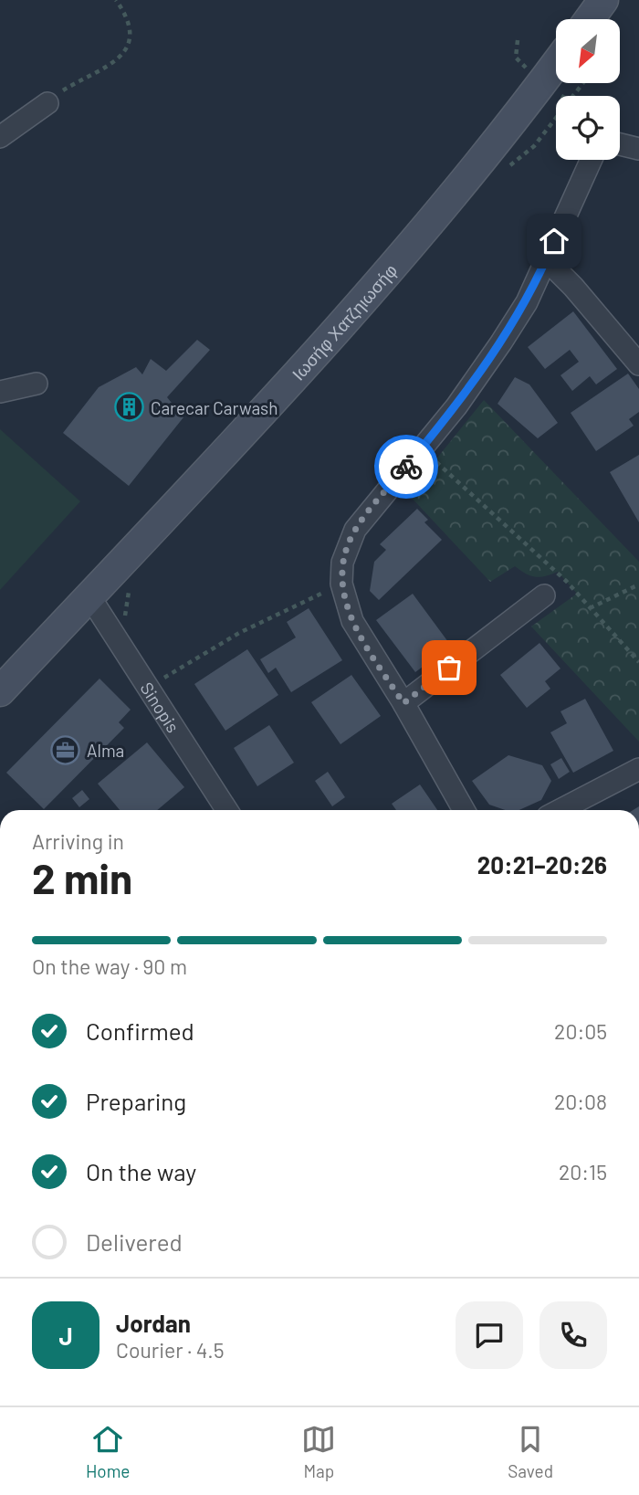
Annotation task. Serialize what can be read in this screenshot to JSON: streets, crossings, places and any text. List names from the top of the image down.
{
  "streets": {
    "main road": ["Ιωσήφ Χατζηιωσήφ"],
    "street": ["Sinopis"]
  },
  "crossings": [
    ["Ιωσήφ Χατζηιωσήφ", "Sinopis"]
  ],
  "places": {
    "building": ["Carecar Carwash"],
    "office": ["Alma"]
  },
  "north": "bottom left",
  "page": {
    "heading": ["2 min", "Arriving in", "20:21–20:26"],
    "panel": ["Jordan", "Courier · 4.5"],
    "bar": "On the way · 90 m",
    "list": [
      ["Confirmed", "20:05"],
      ["Preparing", "20:08"],
      ["On the way", "20:15"],
      "Delivered"
    ],
    "round": "J",
    "tabs": ["Home", "Map", "Saved"]
  }
}
